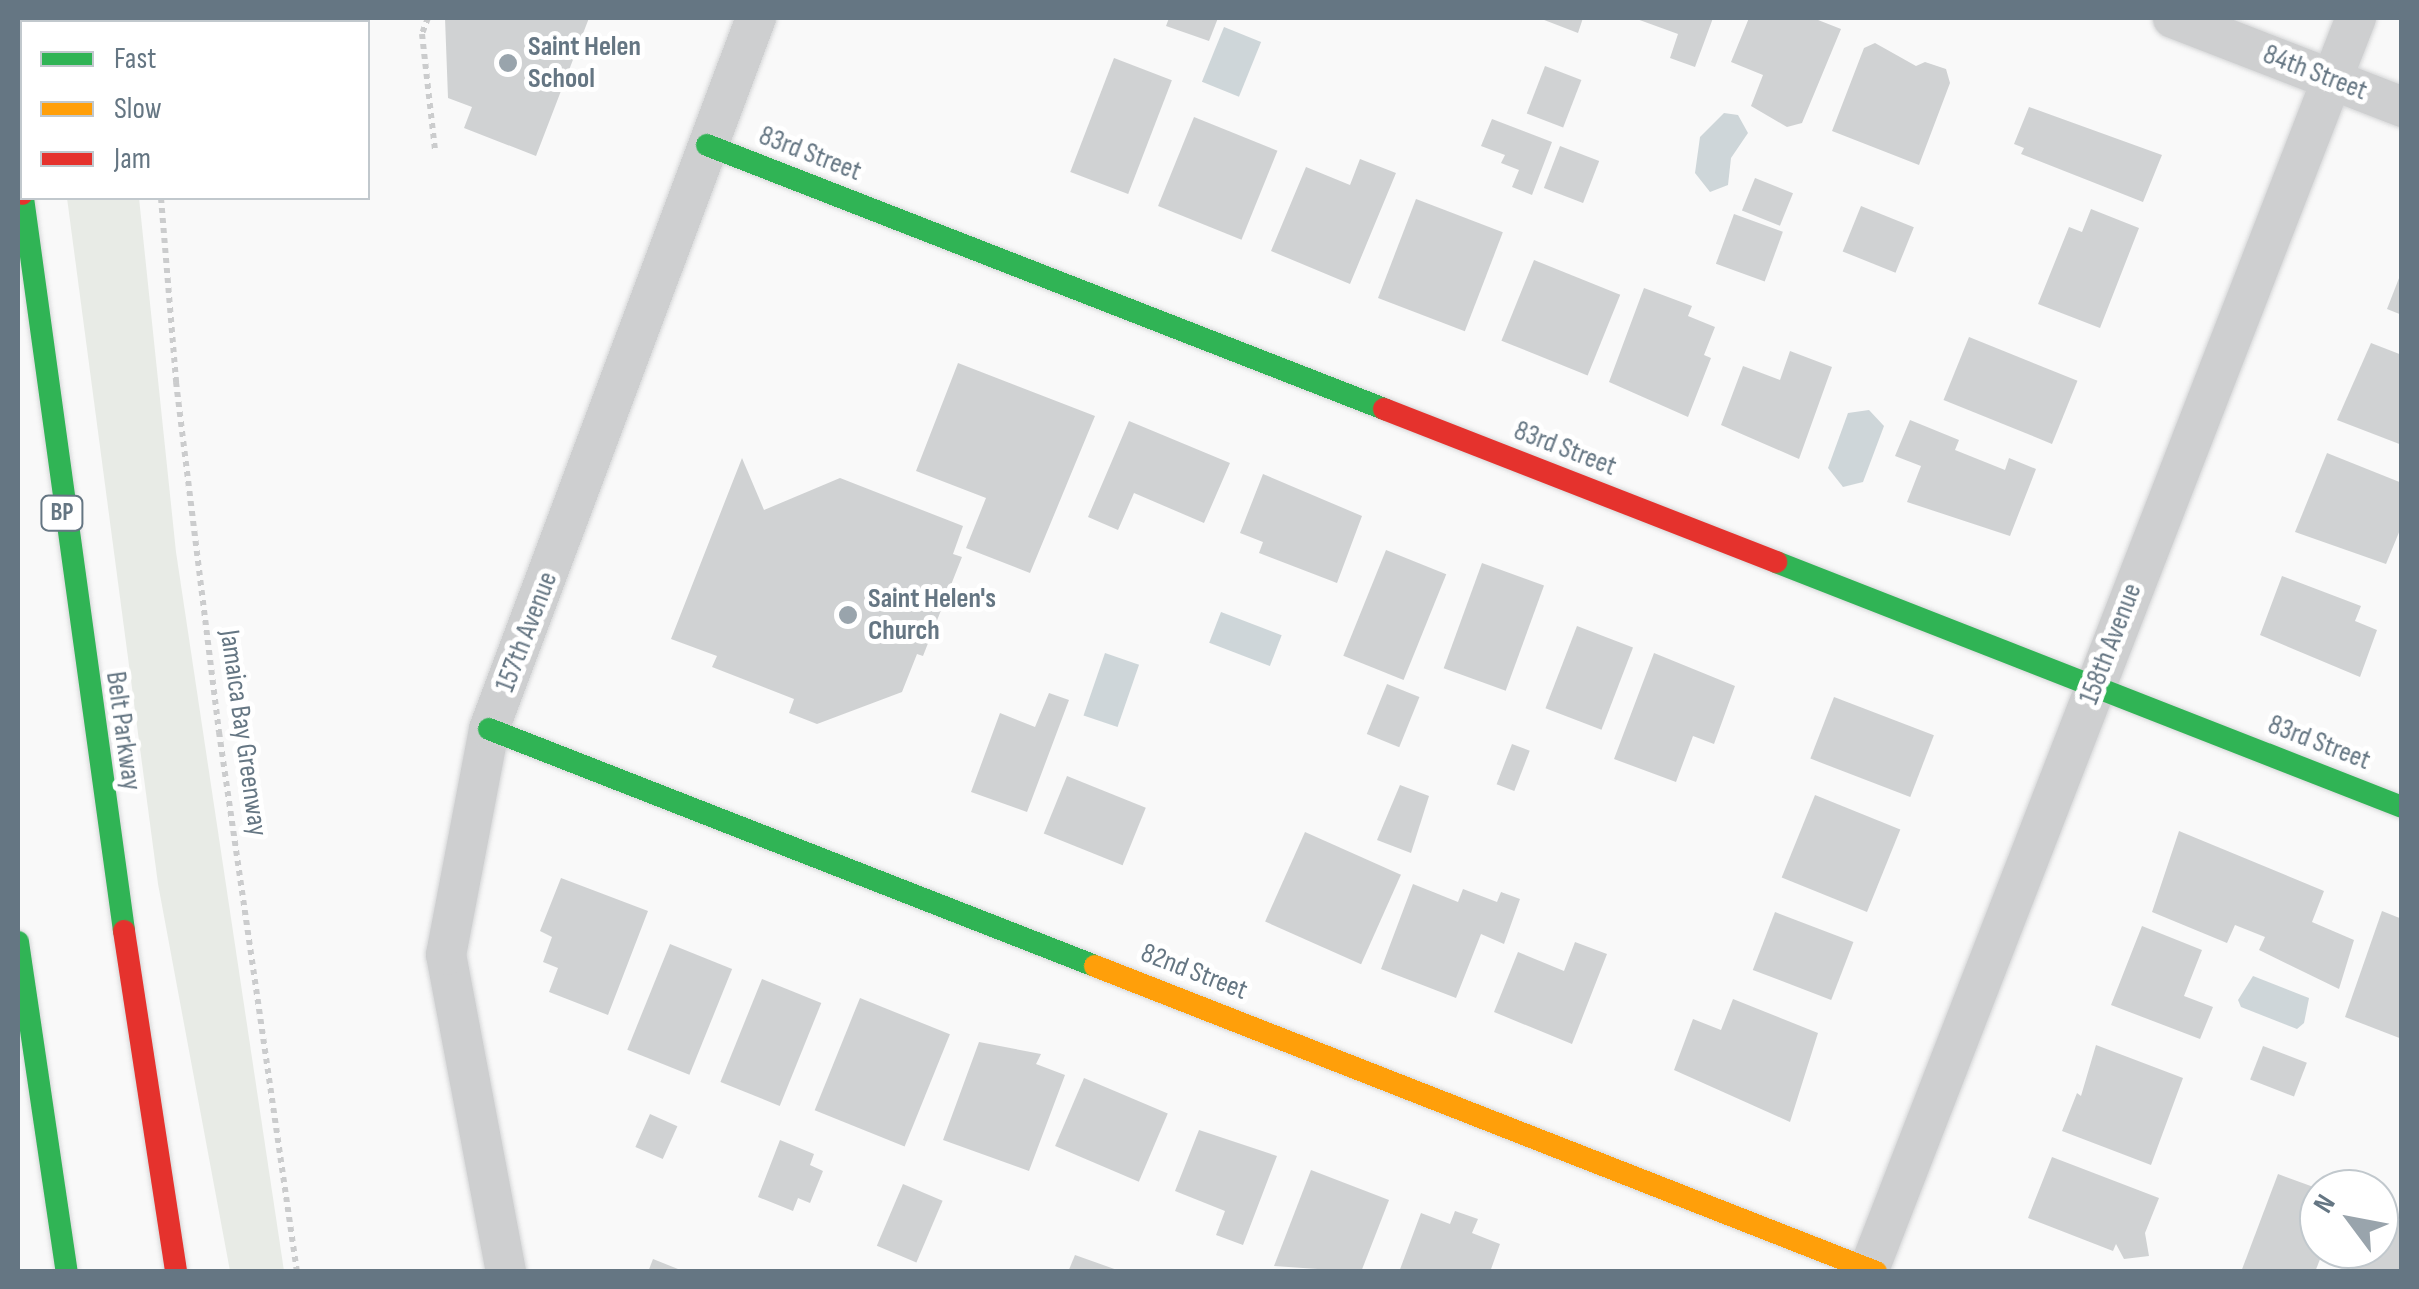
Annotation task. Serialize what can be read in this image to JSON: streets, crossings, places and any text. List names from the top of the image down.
{
  "streets": {
    "main road": [
      "83rd Street",
      "BP",
      "Belt Parkway",
      "82nd Street"
    ],
    "street": ["84th Street", "157th Avenue", "158th Avenue"],
    "path": ["Jamaica Bay Greenway"]
  },
  "crossings": [
    ["84th Street", "158th Avenue"],
    ["83rd Street", "157th Avenue"],
    ["83rd Street", "158th Avenue"],
    ["157th Avenue", "82nd Street"],
    ["158th Avenue", "82nd Street"]
  ],
  "places": ["Saint Helen School", "Saint Helen's Church"],
  "legend": ["Fast", "Slow", "Jam"],
  "north": "top left"
}
